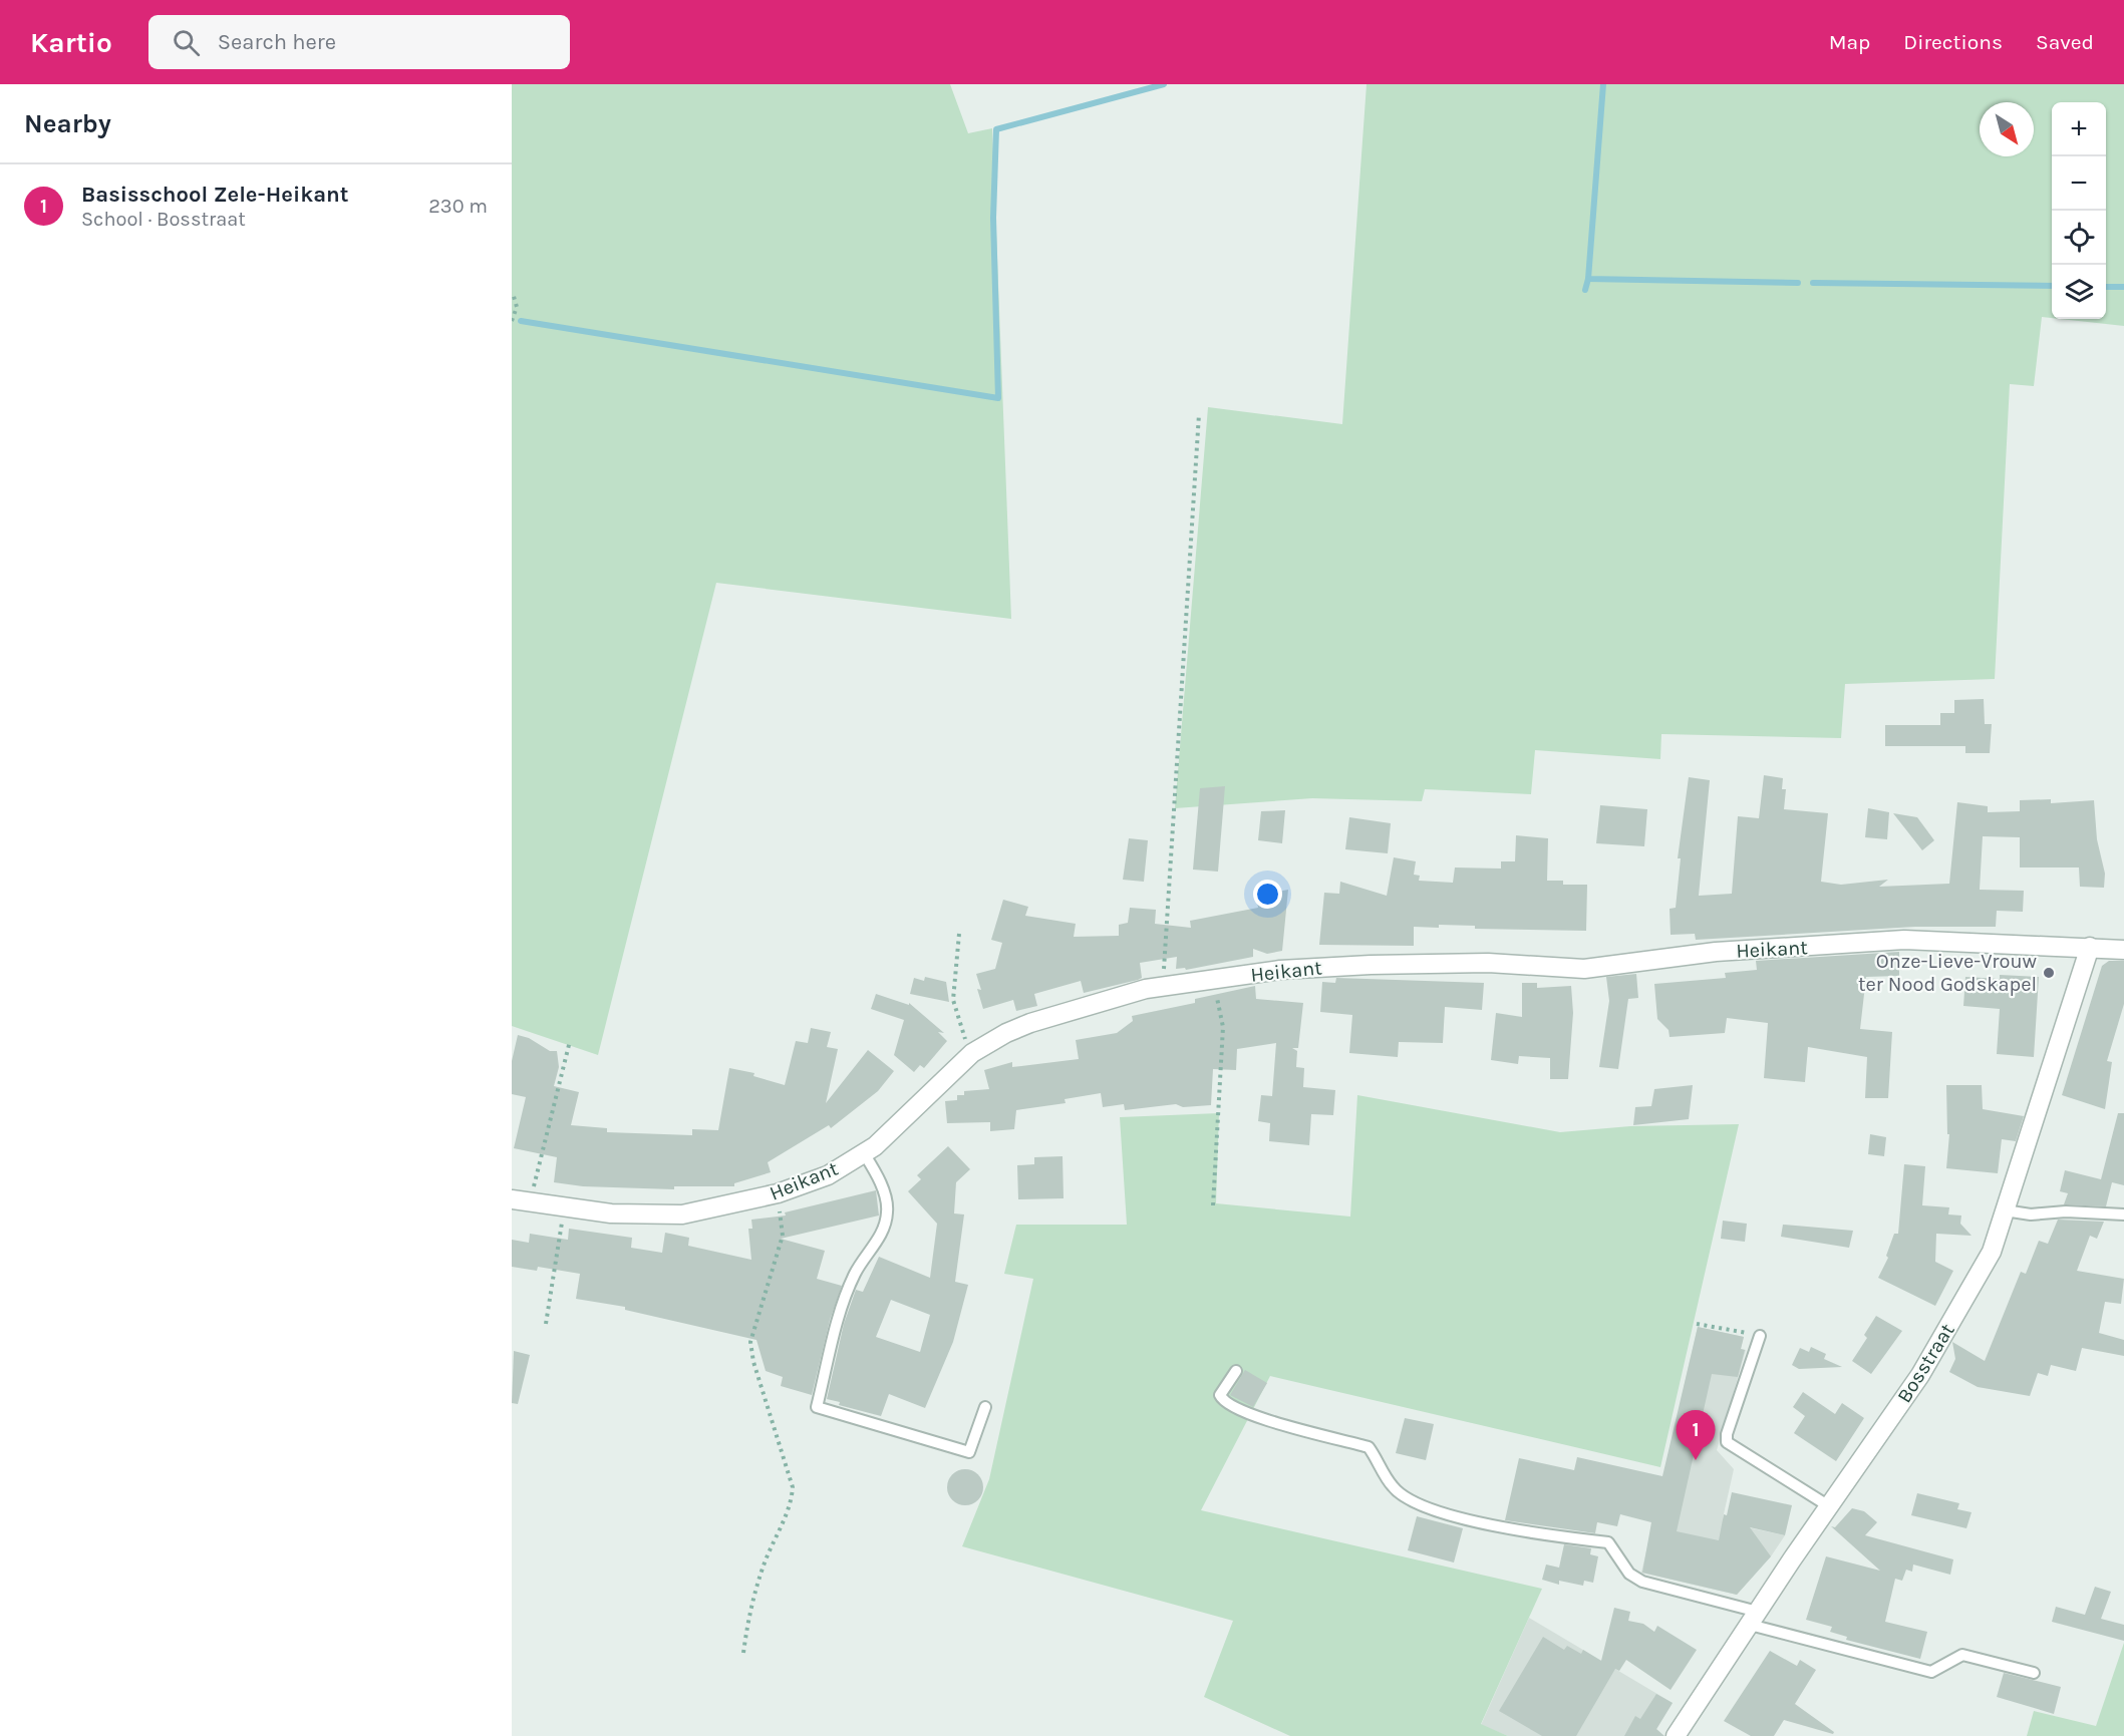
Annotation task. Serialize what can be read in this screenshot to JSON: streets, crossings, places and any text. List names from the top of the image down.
{
  "streets": {
    "street": ["Heikant", "Bosstraat"]
  },
  "crossings": [
    ["Heikant", "Bosstraat"]
  ],
  "places": ["Onze-Lieve-Vrouw ter Nood Godskapel"],
  "north": "bottom right",
  "page": {
    "header": "Kartio",
    "search": "Search here",
    "nav": ["Map", "Directions", "Saved"],
    "heading": "Nearby",
    "map_buttons": ["+", "−"],
    "list": [
      {
        "mark": "1",
        "name": "Basisschool Zele-Heikant",
        "note": "School · Bosstraat",
        "value": "230 m"
      }
    ],
    "pins": "1"
  }
}
